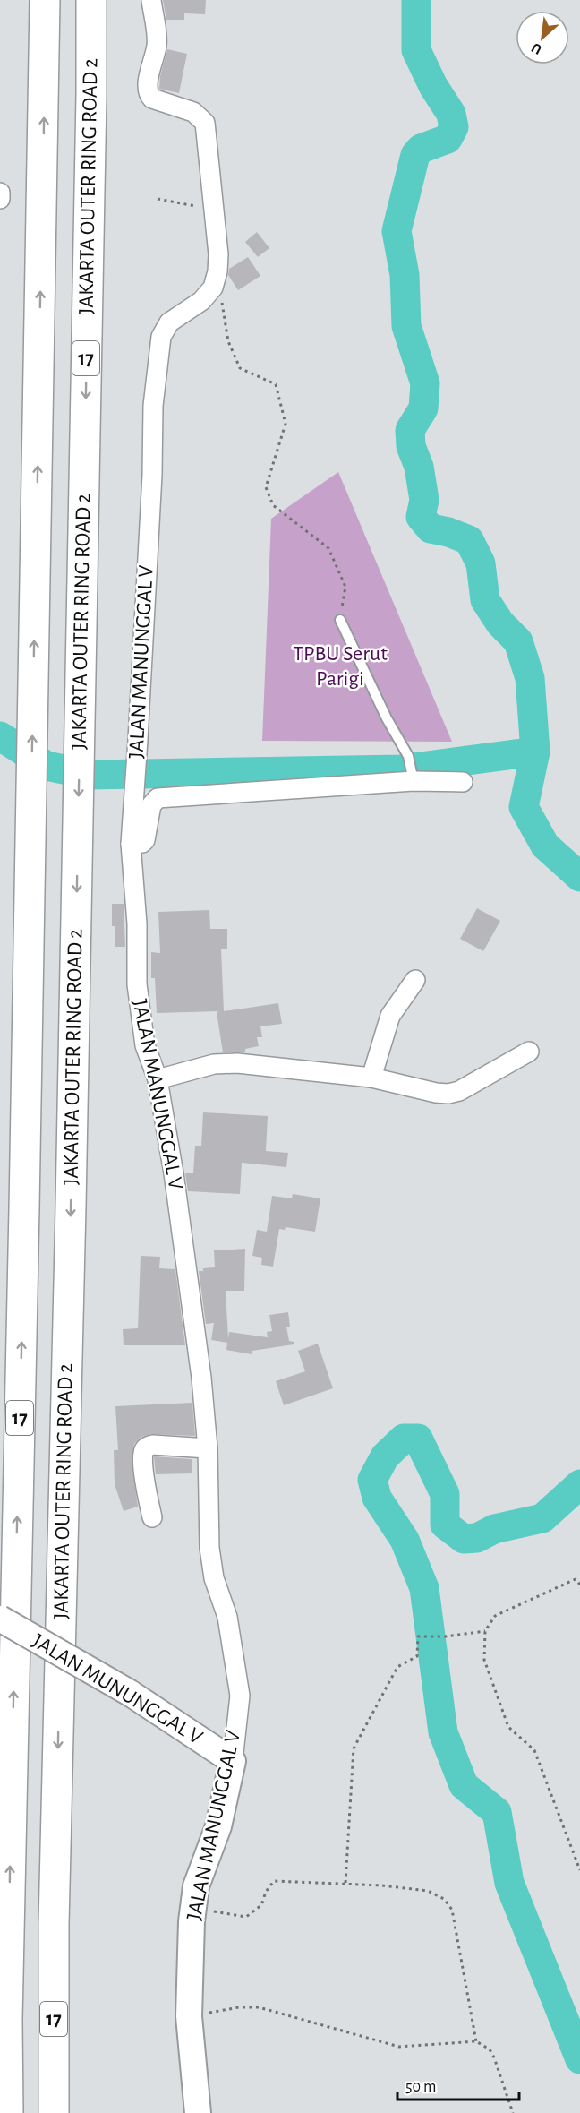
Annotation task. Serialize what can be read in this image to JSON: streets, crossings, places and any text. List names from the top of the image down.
{
  "streets": {
    "highway": ["JAKARTA OUTER RING ROAD 2", "17"],
    "street": ["JALAN MANUNGGAL V", "JALAN MUNUNGGAL V"]
  },
  "crossings": [
    ["JALAN MANUNGGAL V", "JALAN MUNUNGGAL V"]
  ],
  "parks": ["TPBU Serut Parigi"],
  "scale_bar": "50 m",
  "north": "bottom left"
}
